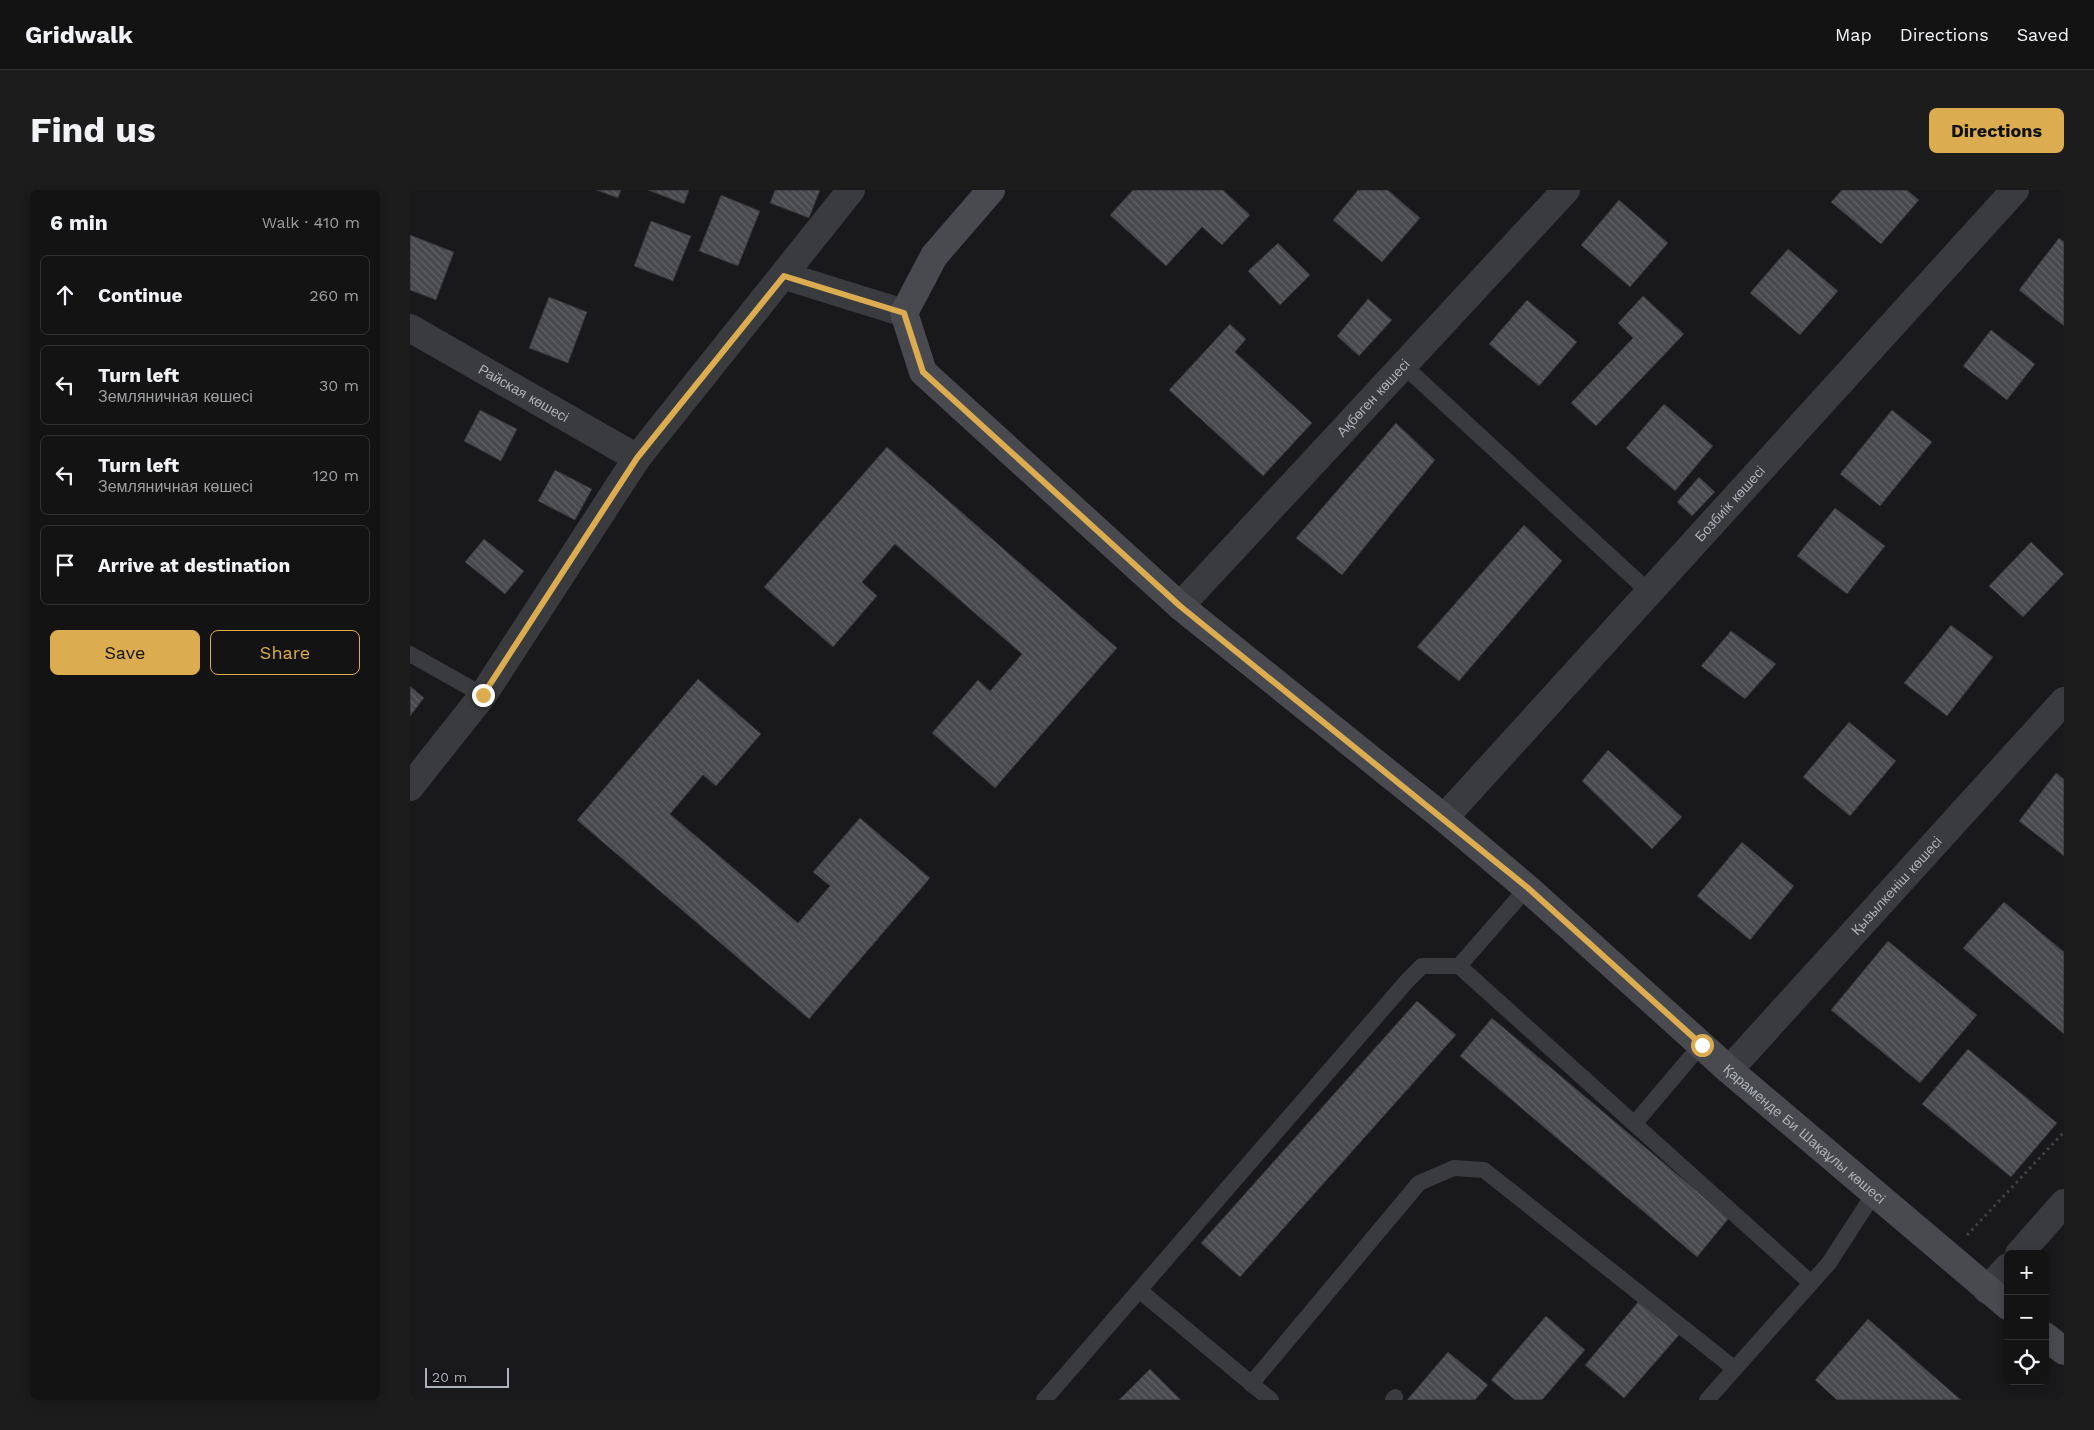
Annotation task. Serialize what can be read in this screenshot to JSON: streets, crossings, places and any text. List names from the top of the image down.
{
  "streets": {
    "street": [
      "Райская көшесі",
      "Ақбөген көшесі",
      "Бозбиік көшесі",
      "Қызылкеніш көшесі",
      "Қараменде Би Шақаұлы көшесі"
    ]
  },
  "crossings": [
    ["Ақбөген көшесі", "Қараменде Би Шақаұлы көшесі"],
    ["Бозбиік көшесі", "Қараменде Би Шақаұлы көшесі"],
    ["Қызылкеніш көшесі", "Қараменде Би Шақаұлы көшесі"]
  ],
  "scale_bar": "20 m",
  "page": {
    "header": "Gridwalk",
    "nav": ["Map", "Directions", "Saved"],
    "buttons": [
      "Directions",
      ["Save", "Share"]
    ],
    "title": "Find us",
    "heading": ["6 min", "Walk · 410 m"],
    "list": [
      ["Continue", "260 m"],
      ["Turn left", "Земляничная көшесі", "30 m"],
      ["Turn left", "Земляничная көшесі", "120 m"],
      "Arrive at destination"
    ],
    "map_buttons": ["+", "−"],
    "scale": "20 m"
  }
}
